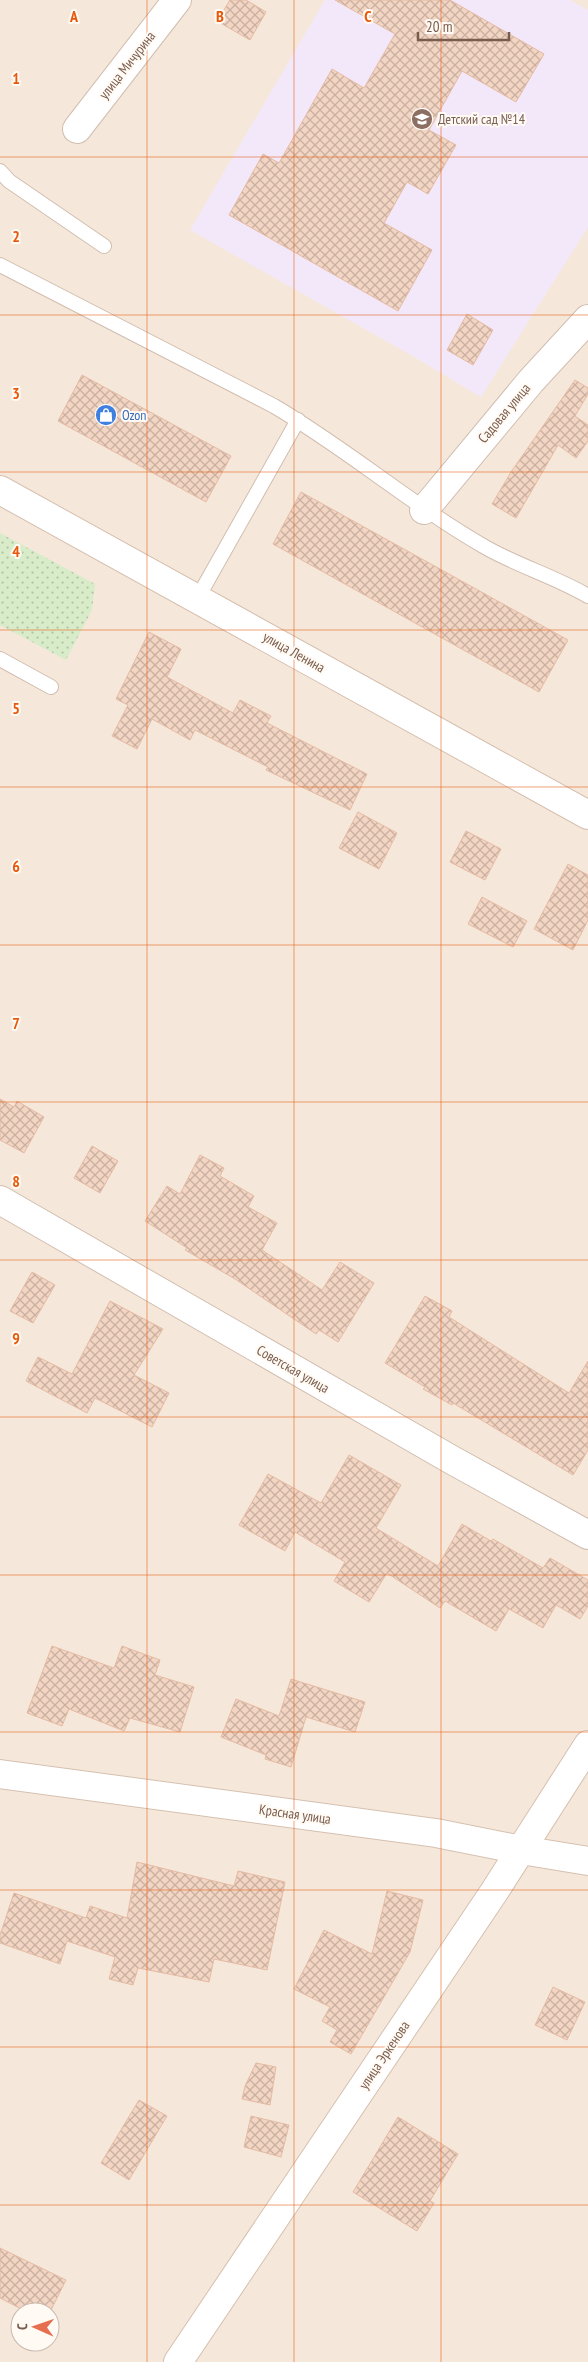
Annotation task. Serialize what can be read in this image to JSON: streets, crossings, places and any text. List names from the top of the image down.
{
  "streets": {
    "street": [
      "улица Мичурина",
      "Садовая улица",
      "улица Ленина",
      "Советская улица",
      "Красная улица",
      "улица Эркенова"
    ]
  },
  "crossings": [
    ["Красная улица", "улица Эркенова"]
  ],
  "places": {
    "school or university": ["Детский сад №14"],
    "shop": ["Ozon"]
  },
  "scale_bar": "20 m",
  "north": "left",
  "grid": {
    "columns": ["A", "B", "C"],
    "rows": [
      "1",
      "2",
      "3",
      "4",
      "5",
      "6",
      "7",
      "8",
      "9"
    ]
  }
}
